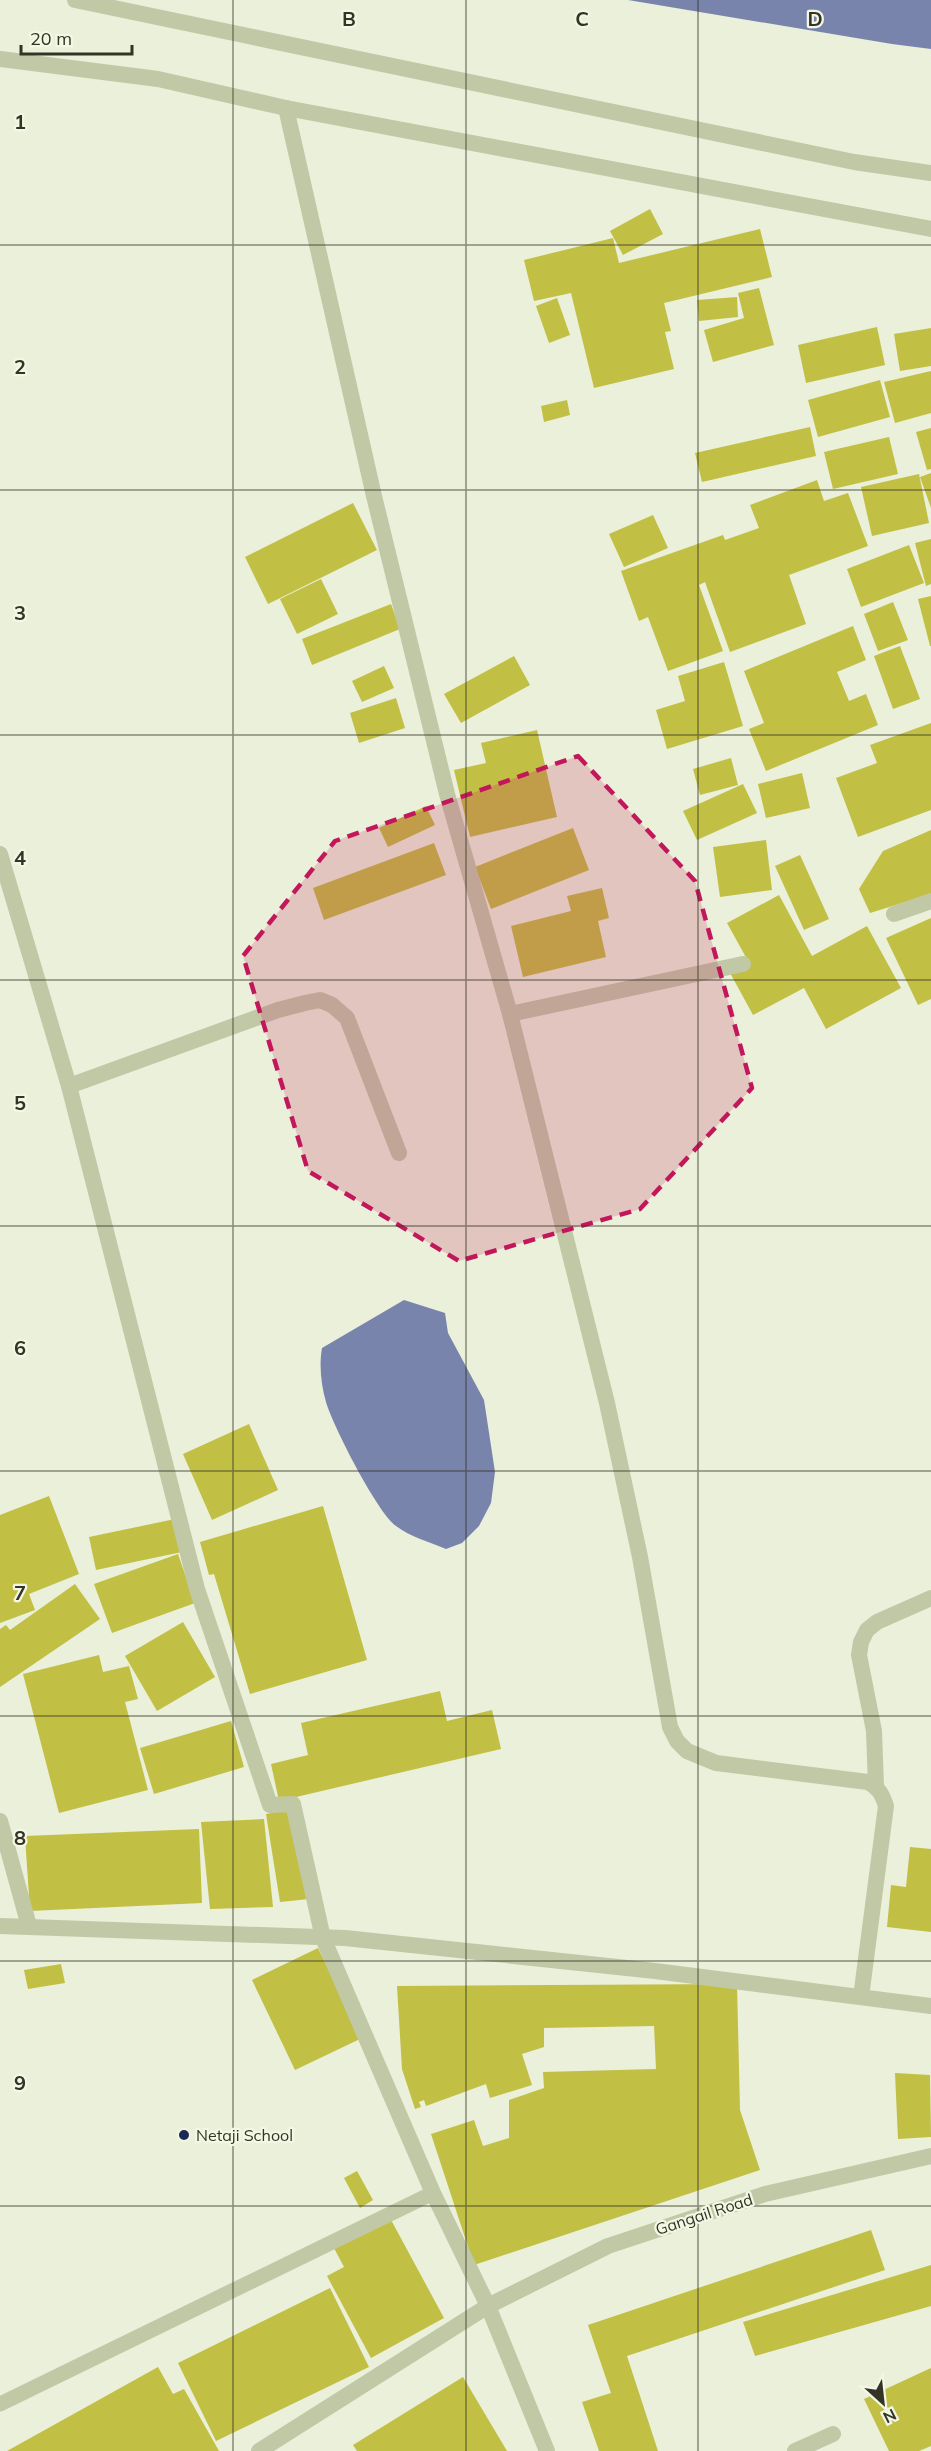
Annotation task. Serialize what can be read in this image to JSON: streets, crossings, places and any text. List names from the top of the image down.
{
  "streets": {
    "street": ["Gangail Road"]
  },
  "places": ["Netaji School"],
  "scale_bar": "20 m",
  "north": "bottom right",
  "grid": {
    "columns": ["B", "C", "D"],
    "rows": [
      "1",
      "2",
      "3",
      "4",
      "5",
      "6",
      "7",
      "8",
      "9"
    ]
  }
}
